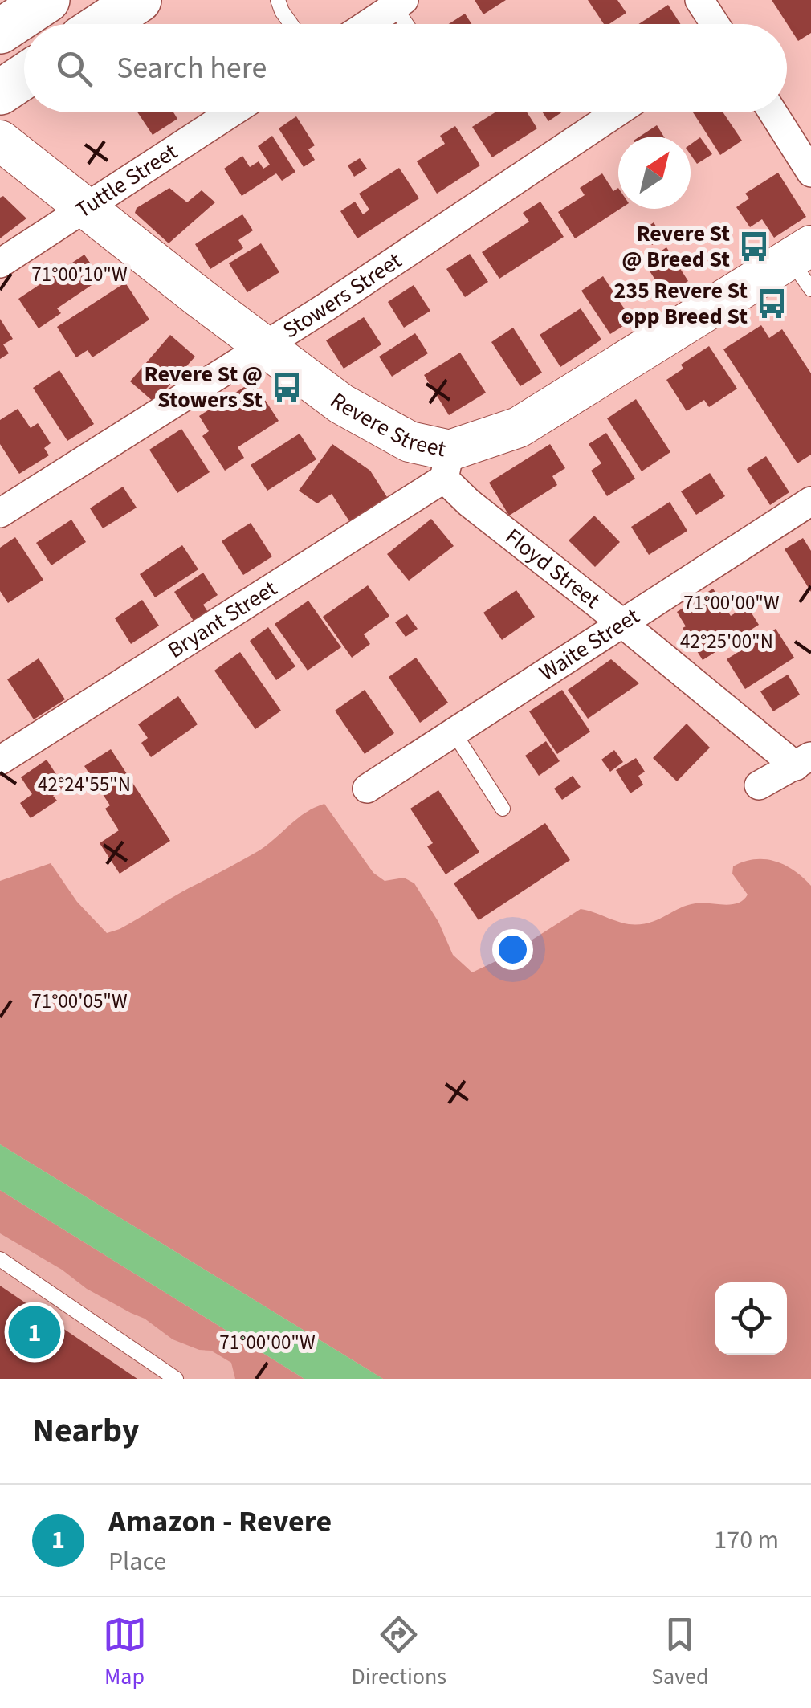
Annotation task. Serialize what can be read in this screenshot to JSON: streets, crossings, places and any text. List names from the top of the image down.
{
  "streets": {
    "main road": ["Revere Street"],
    "street": [
      "Tuttle Street",
      "Stowers Street",
      "Floyd Street",
      "Bryant Street",
      "Waite Street"
    ]
  },
  "crossings": [
    ["Tuttle Street", "Revere Street"],
    ["Stowers Street", "Revere Street"],
    ["Revere Street", "Floyd Street"],
    ["Revere Street", "Bryant Street"],
    ["Floyd Street", "Bryant Street"],
    ["Floyd Street", "Waite Street"]
  ],
  "places": {
    "bus stop": ["Revere St @ Breed St", "235 Revere St opp Breed St", "Revere St @ Stowers St"]
  },
  "north": "top right",
  "page": {
    "search": "Search here",
    "pins": "1",
    "heading": "Nearby",
    "list": [
      {
        "mark": "1",
        "name": "Amazon - Revere",
        "note": "Place",
        "value": "170 m"
      }
    ],
    "nav": ["Map", "Directions", "Saved"]
  },
  "coordinates": [
    "71°00'10\"W",
    "71°00'00\"W",
    "42°25'00\"N",
    "42°24'55\"N",
    "71°00'05\"W"
  ]
}
